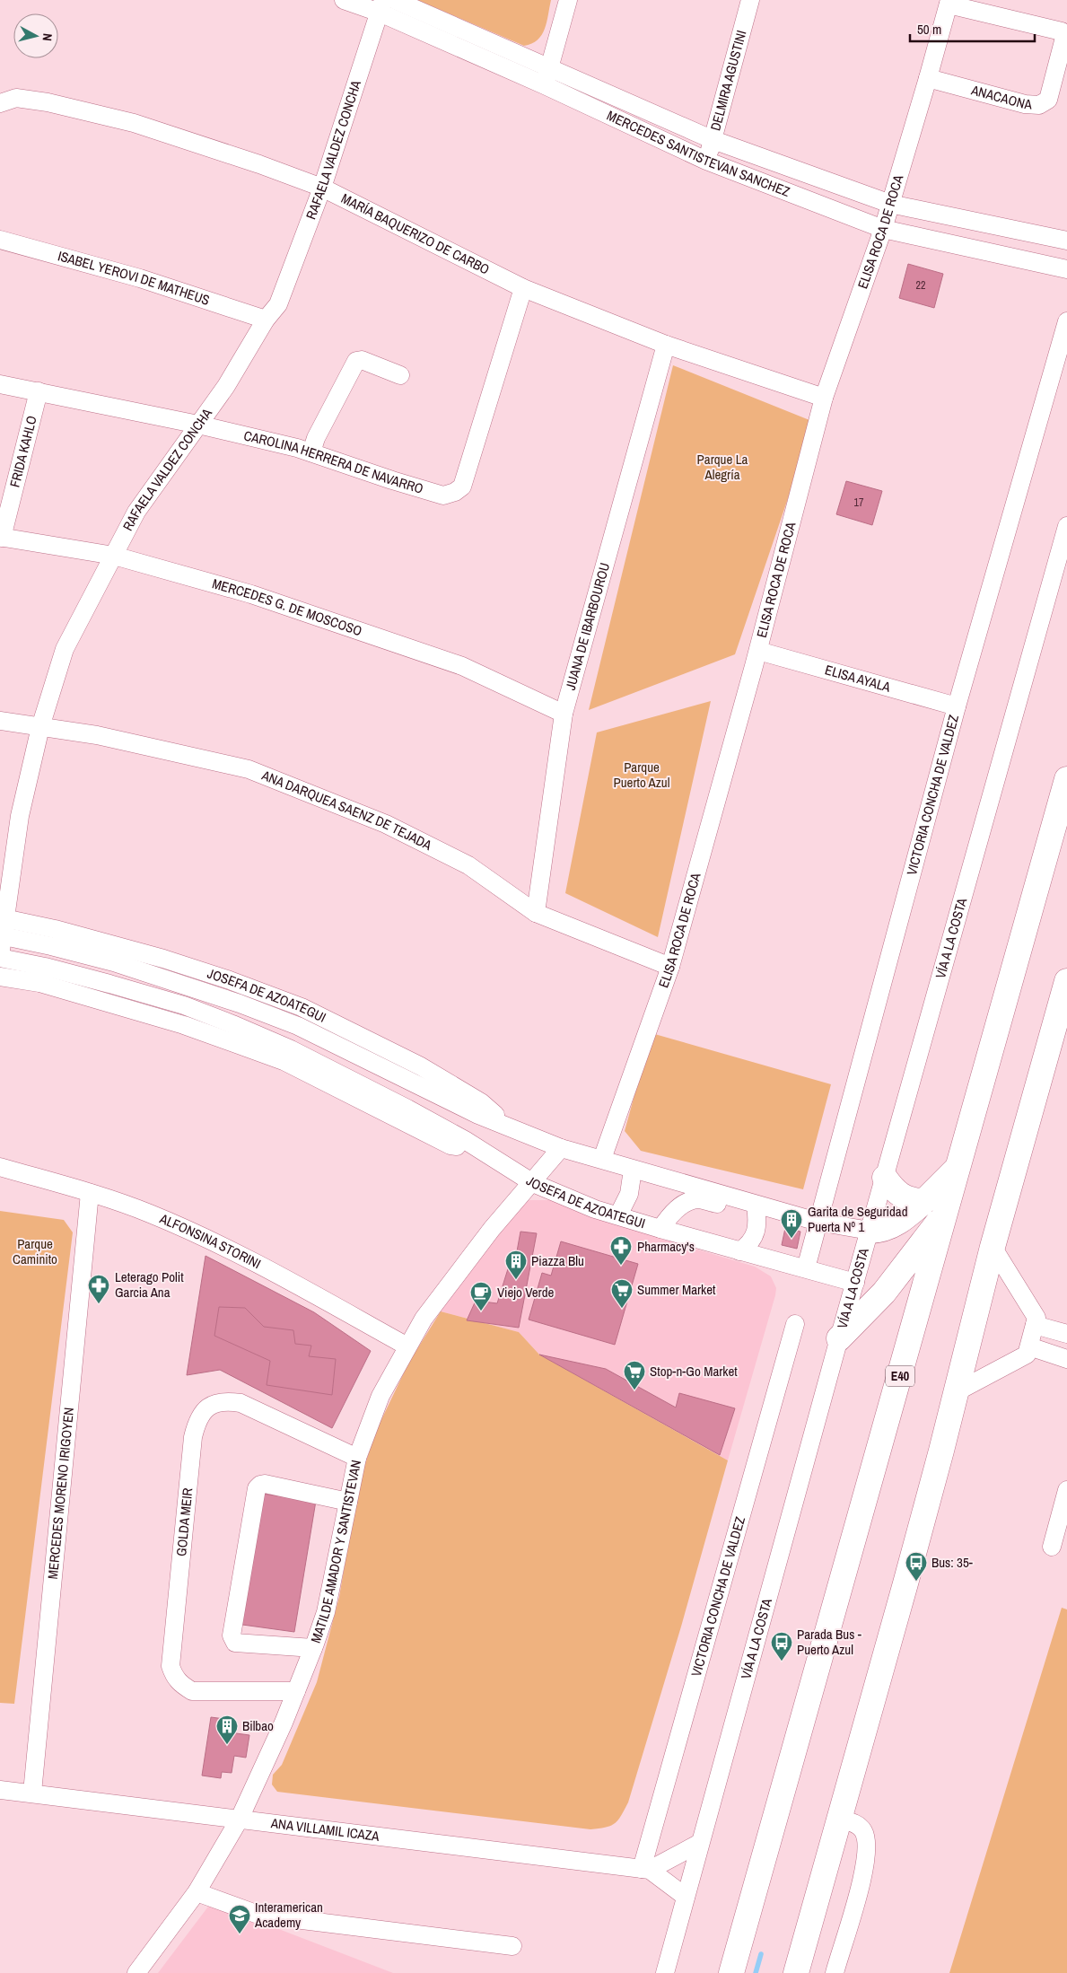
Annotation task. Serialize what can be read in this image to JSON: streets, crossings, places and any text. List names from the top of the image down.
{
  "streets": {
    "highway": ["E40"],
    "street": [
      "DELMIRA AGUSTINI",
      "ANACAONA",
      "RAFAELA VALDEZ CONCHA",
      "MERCEDES SANTISTEVAN SANCHEZ",
      "ELISA ROCA DE ROCA",
      "MARÍA BAQUERIZO DE CARBO",
      "ISABEL YEROVI DE MATHEUS",
      "FRIDA KAHLO",
      "CAROLINA HERRERA DE NAVARRO",
      "MERCEDES G. DE MOSCOSO",
      "JUANA DE IBARBOUROU",
      "ELISA AYALA",
      "VICTORIA CONCHA DE VALDEZ",
      "ANA DARQUEA SAENZ DE TEJADA",
      "VÍA A LA COSTA",
      "JOSEFA DE AZOATEGUI",
      "ALFONSINA STORINI",
      "MERCEDES MORENO IRIGOYEN",
      "GOLDA MEIR",
      "MATILDE AMADOR Y SANTISTEVAN",
      "ANA VILLAMIL ICAZA"
    ]
  },
  "crossings": [
    ["DELMIRA AGUSTINI", "MERCEDES SANTISTEVAN SANCHEZ"],
    ["ANACAONA", "ELISA ROCA DE ROCA"],
    ["RAFAELA VALDEZ CONCHA", "MERCEDES SANTISTEVAN SANCHEZ"],
    ["RAFAELA VALDEZ CONCHA", "MARÍA BAQUERIZO DE CARBO"],
    ["RAFAELA VALDEZ CONCHA", "ISABEL YEROVI DE MATHEUS"],
    ["RAFAELA VALDEZ CONCHA", "CAROLINA HERRERA DE NAVARRO"],
    ["RAFAELA VALDEZ CONCHA", "MERCEDES G. DE MOSCOSO"],
    ["RAFAELA VALDEZ CONCHA", "ANA DARQUEA SAENZ DE TEJADA"],
    ["RAFAELA VALDEZ CONCHA", "JOSEFA DE AZOATEGUI"],
    ["MERCEDES SANTISTEVAN SANCHEZ", "ELISA ROCA DE ROCA"],
    ["ELISA ROCA DE ROCA", "MARÍA BAQUERIZO DE CARBO"],
    ["ELISA ROCA DE ROCA", "ELISA AYALA"],
    ["ELISA ROCA DE ROCA", "ANA DARQUEA SAENZ DE TEJADA"],
    ["ELISA ROCA DE ROCA", "JOSEFA DE AZOATEGUI"],
    ["MARÍA BAQUERIZO DE CARBO", "CAROLINA HERRERA DE NAVARRO"],
    ["MARÍA BAQUERIZO DE CARBO", "JUANA DE IBARBOUROU"],
    ["FRIDA KAHLO", "CAROLINA HERRERA DE NAVARRO"],
    ["FRIDA KAHLO", "MERCEDES G. DE MOSCOSO"],
    ["MERCEDES G. DE MOSCOSO", "JUANA DE IBARBOUROU"],
    ["JUANA DE IBARBOUROU", "ANA DARQUEA SAENZ DE TEJADA"],
    ["ELISA AYALA", "VICTORIA CONCHA DE VALDEZ"],
    ["VICTORIA CONCHA DE VALDEZ", "JOSEFA DE AZOATEGUI"],
    ["VICTORIA CONCHA DE VALDEZ", "ANA VILLAMIL ICAZA"],
    ["VÍA A LA COSTA", "JOSEFA DE AZOATEGUI"],
    ["JOSEFA DE AZOATEGUI", "MATILDE AMADOR Y SANTISTEVAN"],
    ["ALFONSINA STORINI", "MERCEDES MORENO IRIGOYEN"],
    ["ALFONSINA STORINI", "MATILDE AMADOR Y SANTISTEVAN"],
    ["MERCEDES MORENO IRIGOYEN", "ANA VILLAMIL ICAZA"],
    ["GOLDA MEIR", "MATILDE AMADOR Y SANTISTEVAN"],
    ["MATILDE AMADOR Y SANTISTEVAN", "ANA VILLAMIL ICAZA"]
  ],
  "parks": ["Parque La Alegría", "Parque Puerto Azul", "Parque Caminito"],
  "places": {
    "building": ["Garita de Seguridad Puerta Nº 1", "Piazza Blu", "Bilbao"],
    "pharmacy": ["Pharmacy's", "Leterago Polit Garcia Ana"],
    "supermarket": ["Summer Market", "Stop-n-Go Market"],
    "cafe": ["Viejo Verde"],
    "bus stop": ["Bus: 35-", "Parada Bus - Puerto Azul"],
    "school or university": ["Interamerican Academy"]
  },
  "house_numbers": ["22", "17"],
  "scale_bar": "50 m",
  "north": "right"
}
